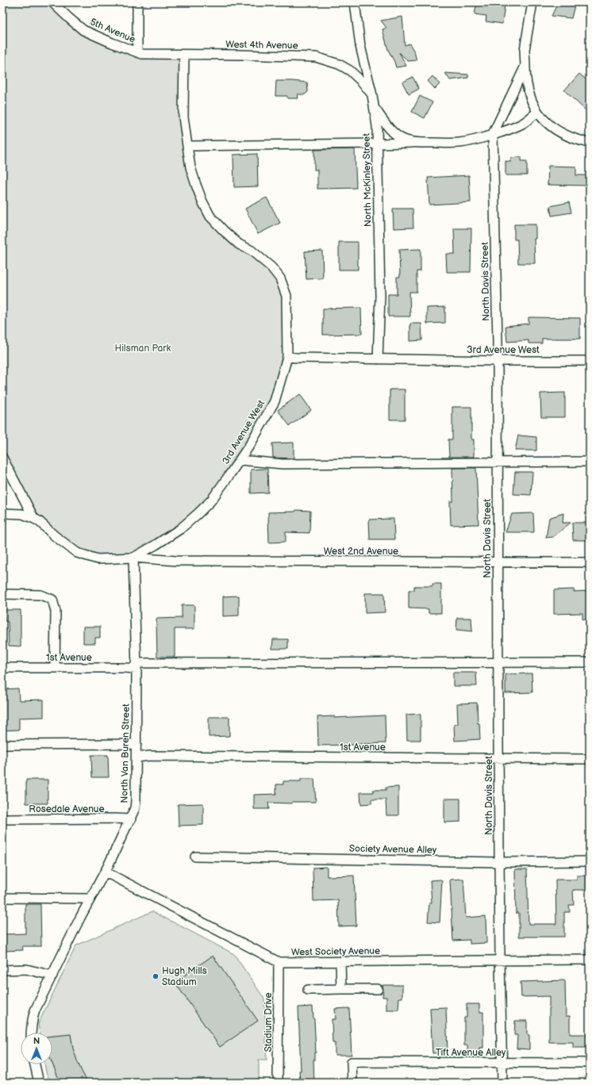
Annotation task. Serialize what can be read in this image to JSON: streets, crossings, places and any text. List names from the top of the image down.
{
  "streets": {
    "street": [
      "5th Avenue",
      "West 4th Avenue",
      "North McKinley Street",
      "North Davis Street",
      "3rd Avenue West",
      "West 2nd Avenue",
      "1st Avenue",
      "North Van Buren Street",
      "Rosedale Avenue",
      "Society Avenue Alley",
      "West Society Avenue",
      "Stadium Drive",
      "Tift Avenue Alley"
    ]
  },
  "crossings": [
    ["5th Avenue", "West 4th Avenue"],
    ["West 4th Avenue", "North McKinley Street"],
    ["North McKinley Street", "3rd Avenue West"],
    ["North Davis Street", "3rd Avenue West"],
    ["North Davis Street", "West 2nd Avenue"],
    ["North Davis Street", "1st Avenue"],
    ["North Davis Street", "Society Avenue Alley"],
    ["North Davis Street", "West Society Avenue"],
    ["North Davis Street", "Tift Avenue Alley"],
    ["3rd Avenue West", "West 2nd Avenue"],
    ["3rd Avenue West", "North Van Buren Street"],
    ["West 2nd Avenue", "North Van Buren Street"],
    ["1st Avenue", "North Van Buren Street"],
    ["North Van Buren Street", "Rosedale Avenue"],
    ["North Van Buren Street", "West Society Avenue"],
    ["West Society Avenue", "Stadium Drive"]
  ],
  "parks": ["Hilsman Park"],
  "places": ["Hugh Mills Stadium"],
  "north": "top"
}
